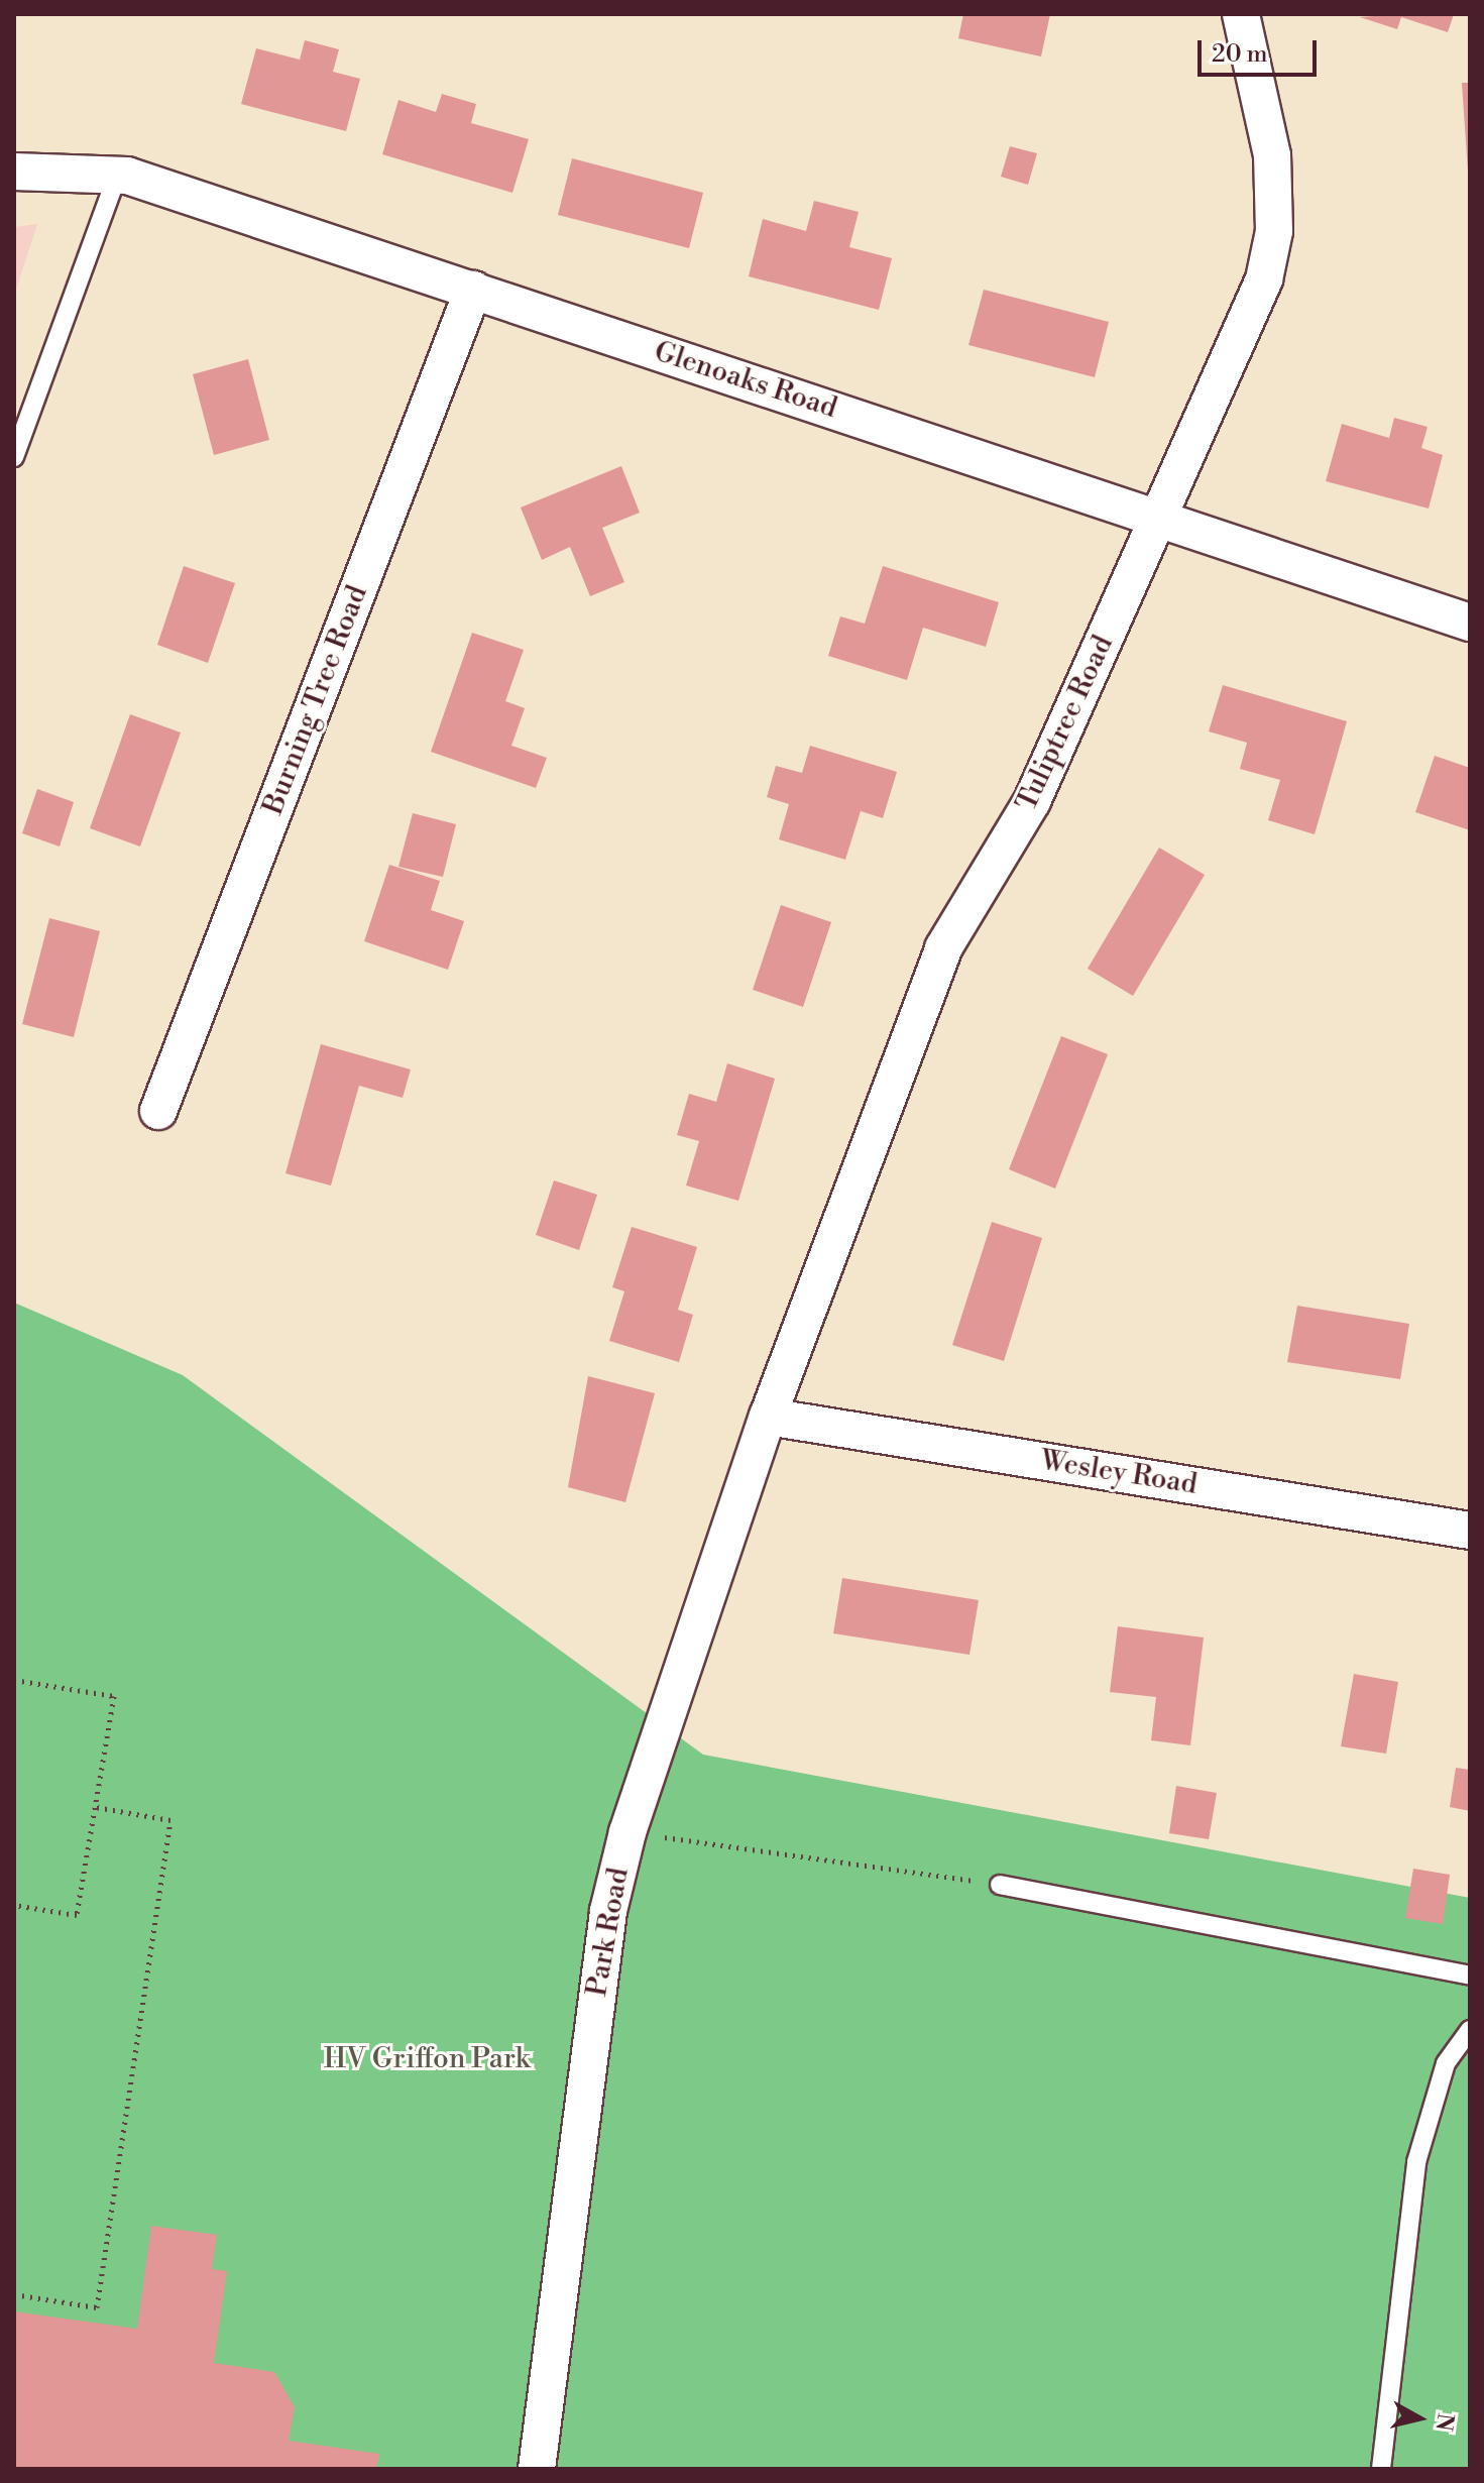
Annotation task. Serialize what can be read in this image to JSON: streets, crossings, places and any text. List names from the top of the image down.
{
  "streets": {
    "street": [
      "Glenoaks Road",
      "Burning Tree Road",
      "Tuliptree Road",
      "Wesley Road",
      "Park Road"
    ]
  },
  "crossings": [
    ["Glenoaks Road", "Burning Tree Road"],
    ["Glenoaks Road", "Tuliptree Road"],
    ["Tuliptree Road", "Wesley Road"],
    ["Tuliptree Road", "Park Road"],
    ["Wesley Road", "Park Road"]
  ],
  "parks": ["HV Griffon Park"],
  "scale_bar": "20 m",
  "north": "right"
}
